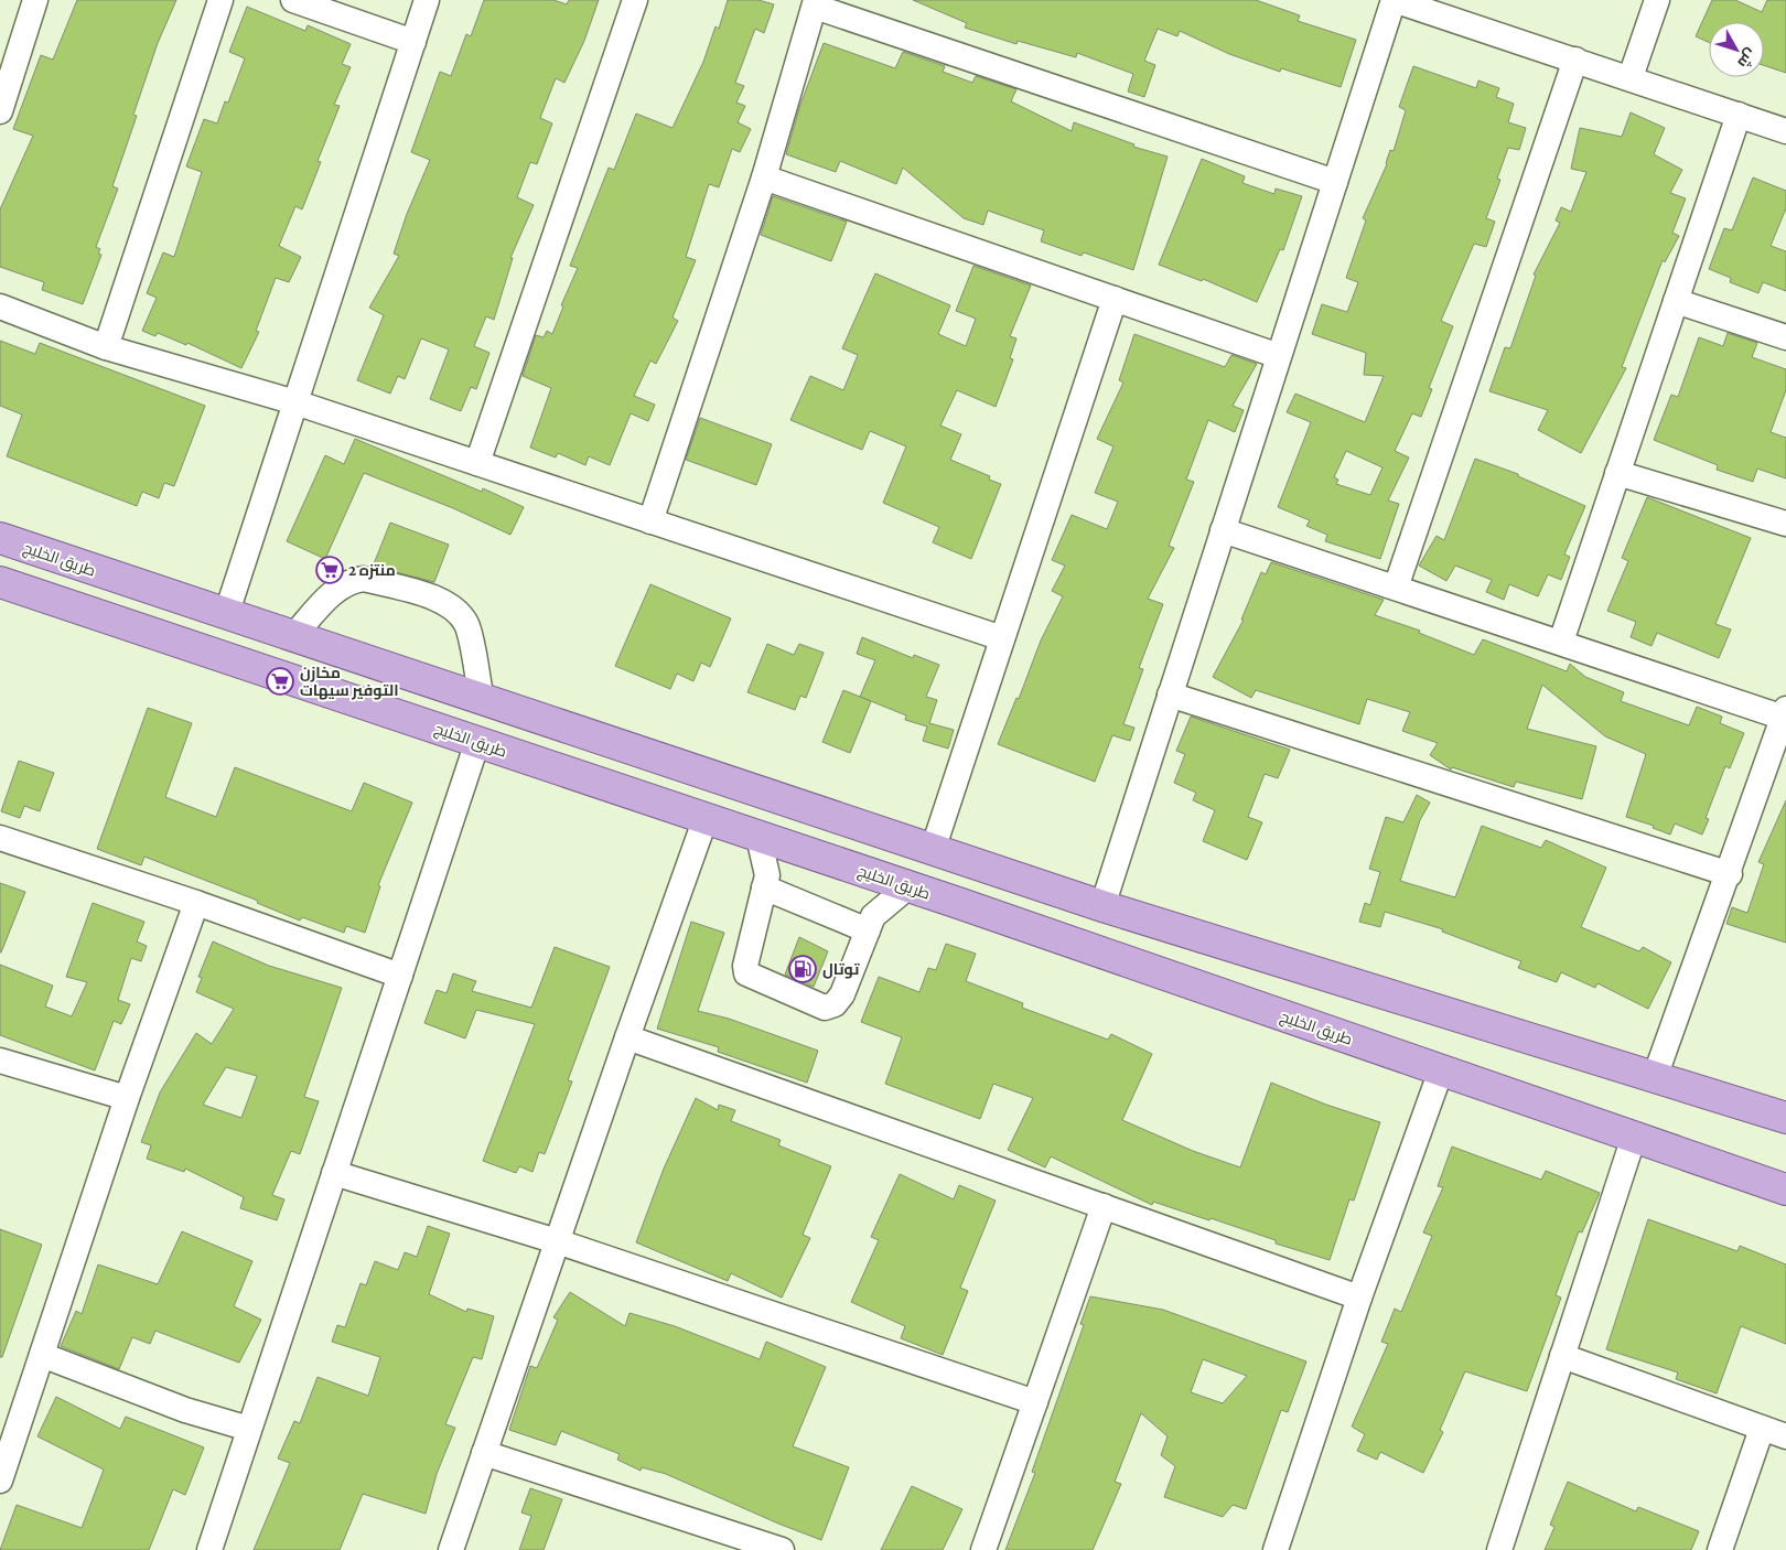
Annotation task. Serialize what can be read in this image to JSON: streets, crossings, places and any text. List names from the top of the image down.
{
  "streets": {
    "main road": ["طريق الخليج"]
  },
  "places": {
    "supermarket": ["منتزه 2", "مخازن التوفير سيهات"],
    "fuel station": ["توتال"]
  },
  "north": "bottom right"
}
